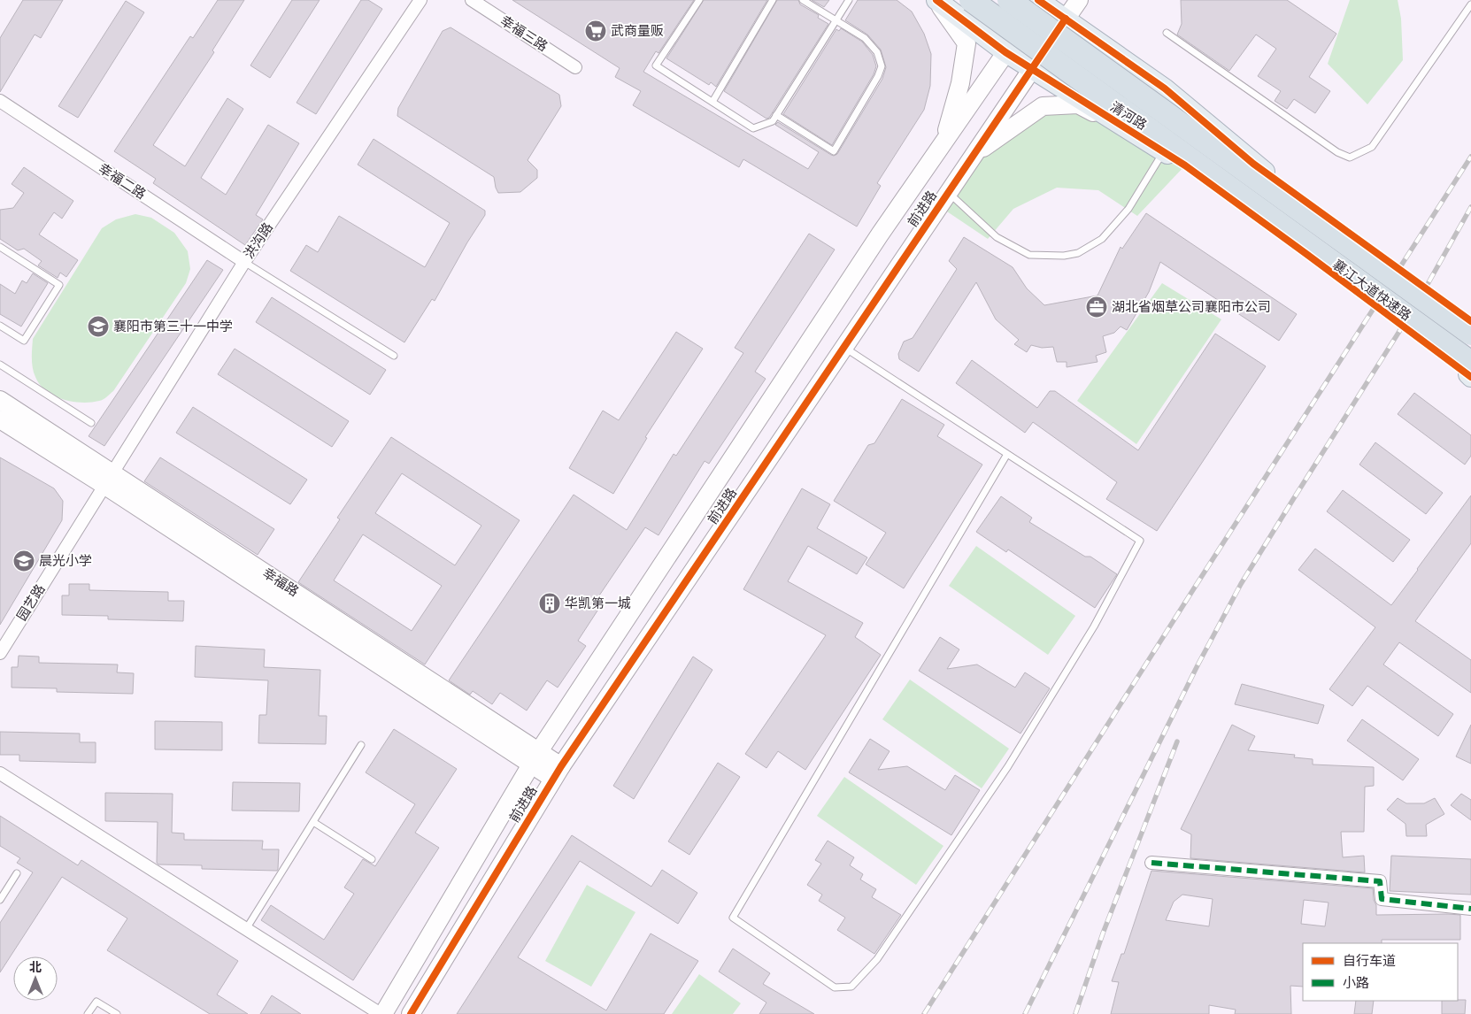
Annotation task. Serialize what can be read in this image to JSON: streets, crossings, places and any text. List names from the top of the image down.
{
  "streets": {
    "highway": ["襄江大道快速路"],
    "main road": ["清河路", "前进路", "幸福路"],
    "street": [
      "幸福三路",
      "幸福二路",
      "洪沟路",
      "园艺路"
    ]
  },
  "crossings": [
    ["清河路", "前进路"],
    ["幸福二路", "洪沟路"],
    ["前进路", "幸福路"],
    ["洪沟路", "幸福路"],
    ["洪沟路", "园艺路"],
    ["幸福路", "园艺路"]
  ],
  "places": {
    "supermarket": ["武商量贩"],
    "office": ["湖北省烟草公司襄阳市公司"],
    "school or university": ["襄阳市第三十一中学", "晨光小学"],
    "building": ["华凯第一城"]
  },
  "legend": ["自行车道", "小路"],
  "north": "top"
}
